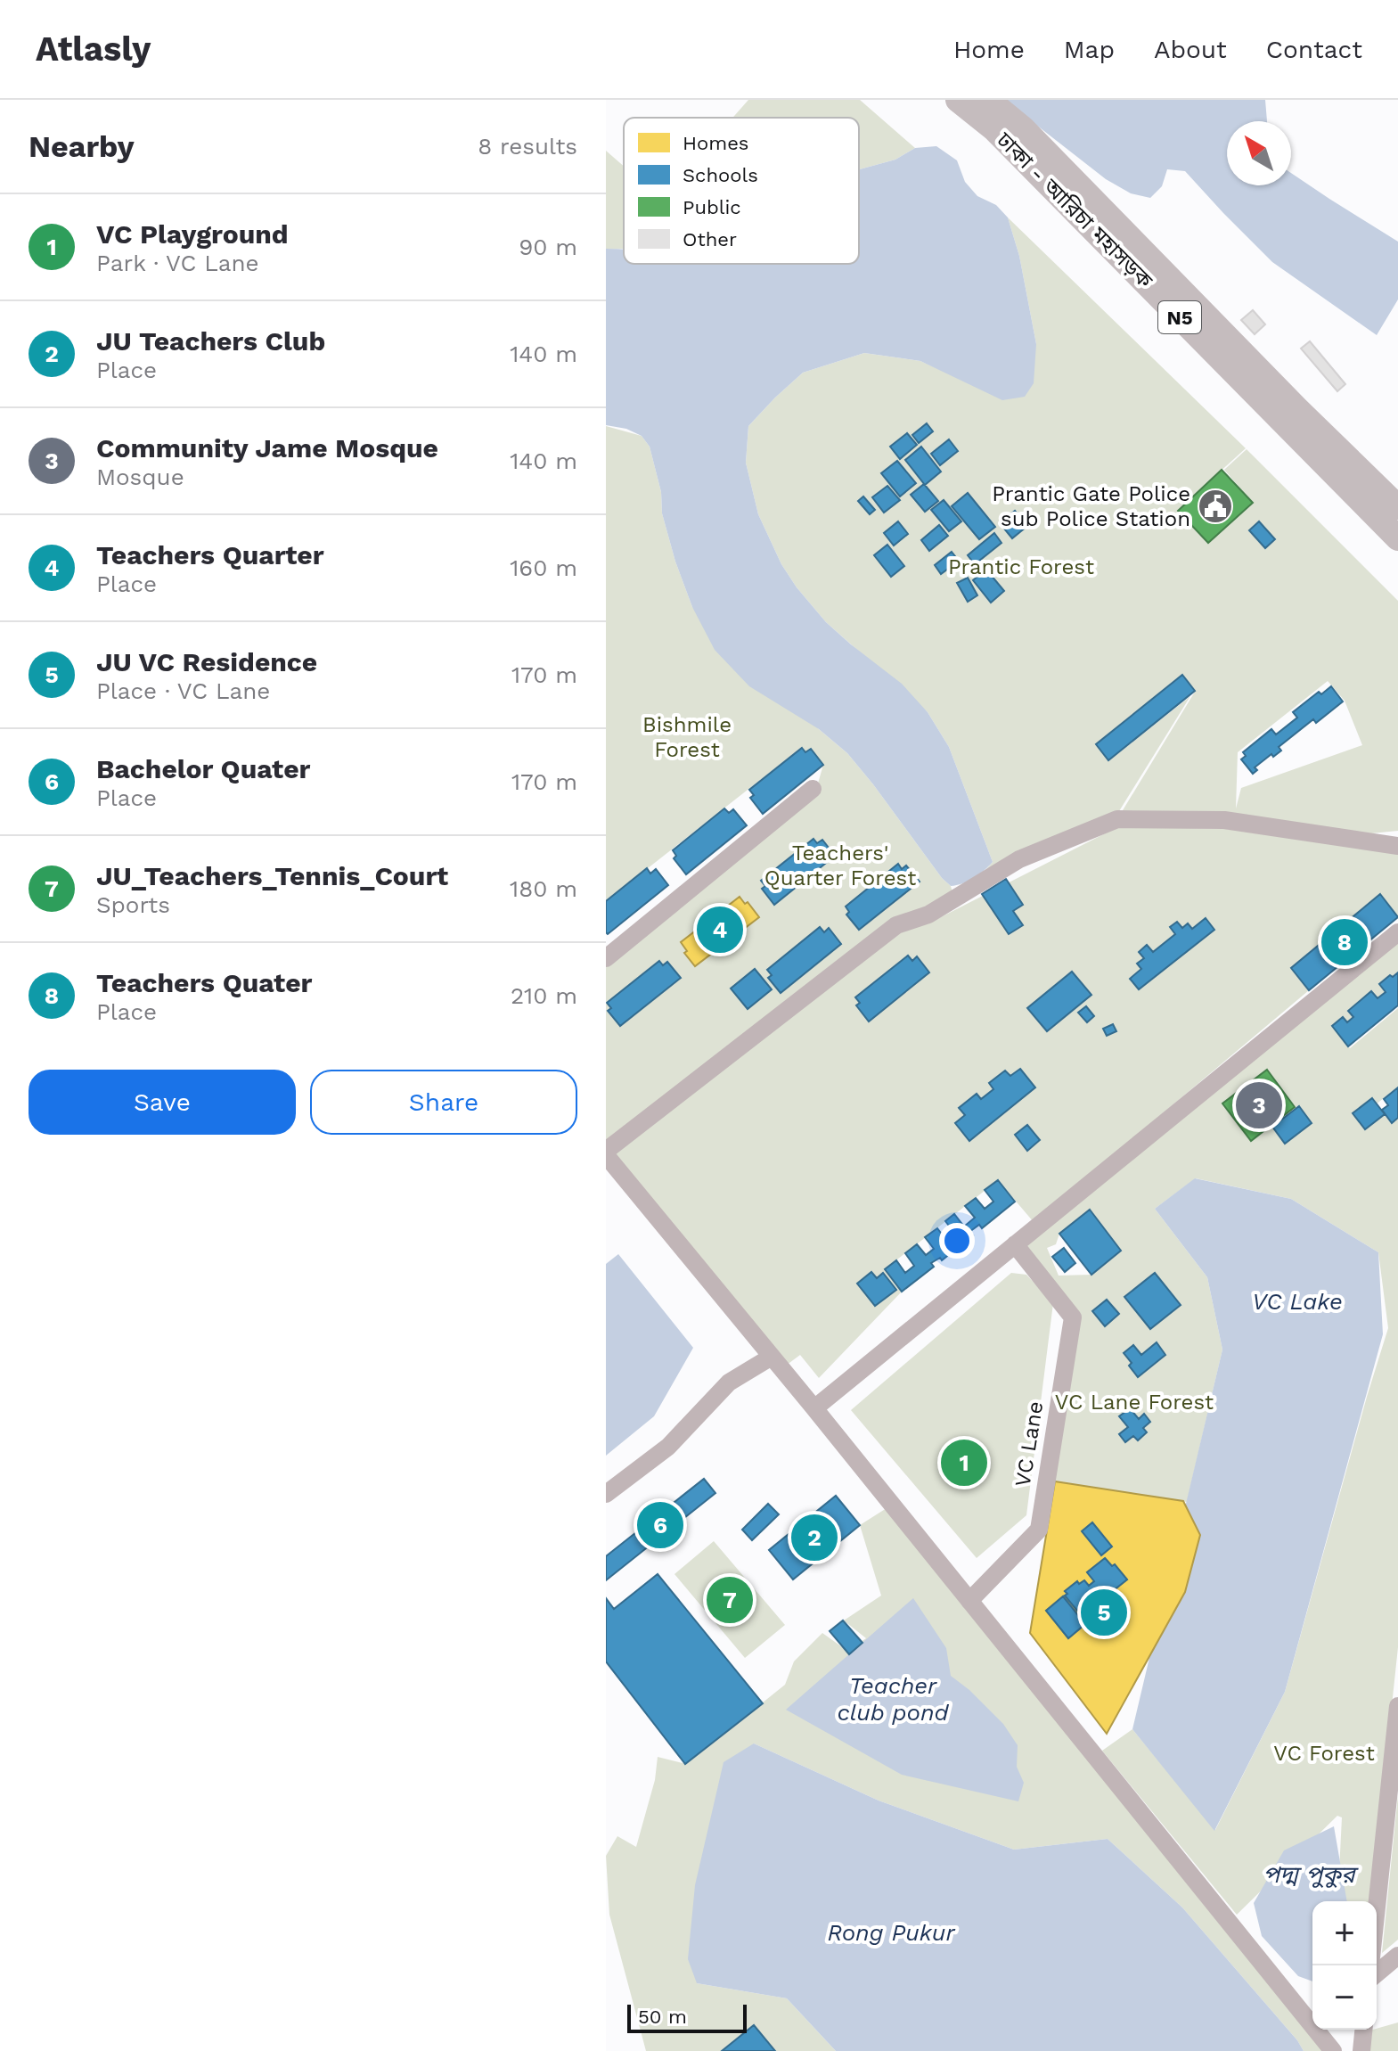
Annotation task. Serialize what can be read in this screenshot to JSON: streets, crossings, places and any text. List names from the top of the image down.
{
  "streets": {
    "highway": ["ঢাকা - আরিচা মহাসড়ক", "N5"],
    "street": ["VC Lane"]
  },
  "water": [
    "VC Lake",
    "Teacher club pond",
    "পদ্ম পুকুর",
    "Rong Pukur"
  ],
  "parks": [
    "Prantic Forest",
    "Bishmile Forest",
    "Teachers' Quarter Forest",
    "VC Lane Forest",
    "VC Forest"
  ],
  "places": {
    "public building": ["Prantic Gate Police sub Police Station"]
  },
  "legend": [
    "Homes",
    "Schools",
    "Public",
    "Other"
  ],
  "scale_bar": "50 m",
  "north": "top left",
  "page": {
    "header": "Atlasly",
    "nav": [
      "Home",
      "Map",
      "About",
      "Contact"
    ],
    "heading": ["Nearby", "8 results"],
    "list": [
      {
        "mark": "1",
        "name": "VC Playground",
        "note": "Park · VC Lane",
        "value": "90 m"
      },
      {
        "mark": "2",
        "name": "JU Teachers Club",
        "note": "Place",
        "value": "140 m"
      },
      {
        "mark": "3",
        "name": "Community Jame Mosque",
        "note": "Mosque",
        "value": "140 m"
      },
      {
        "mark": "4",
        "name": "Teachers Quarter",
        "note": "Place",
        "value": "160 m"
      },
      {
        "mark": "5",
        "name": "JU VC Residence",
        "note": "Place · VC Lane",
        "value": "170 m"
      },
      {
        "mark": "6",
        "name": "Bachelor Quater",
        "note": "Place",
        "value": "170 m"
      },
      {
        "mark": "7",
        "name": "JU_Teachers_Tennis_Court",
        "note": "Sports",
        "value": "180 m"
      },
      {
        "mark": "8",
        "name": "Teachers Quater",
        "note": "Place",
        "value": "210 m"
      }
    ],
    "pins": [
      "4",
      "8",
      "3",
      "1",
      "6",
      "2",
      "7",
      "5"
    ],
    "buttons": ["Save", "Share"],
    "map_buttons": ["+", "−"],
    "scale": "50 m"
  }
}
